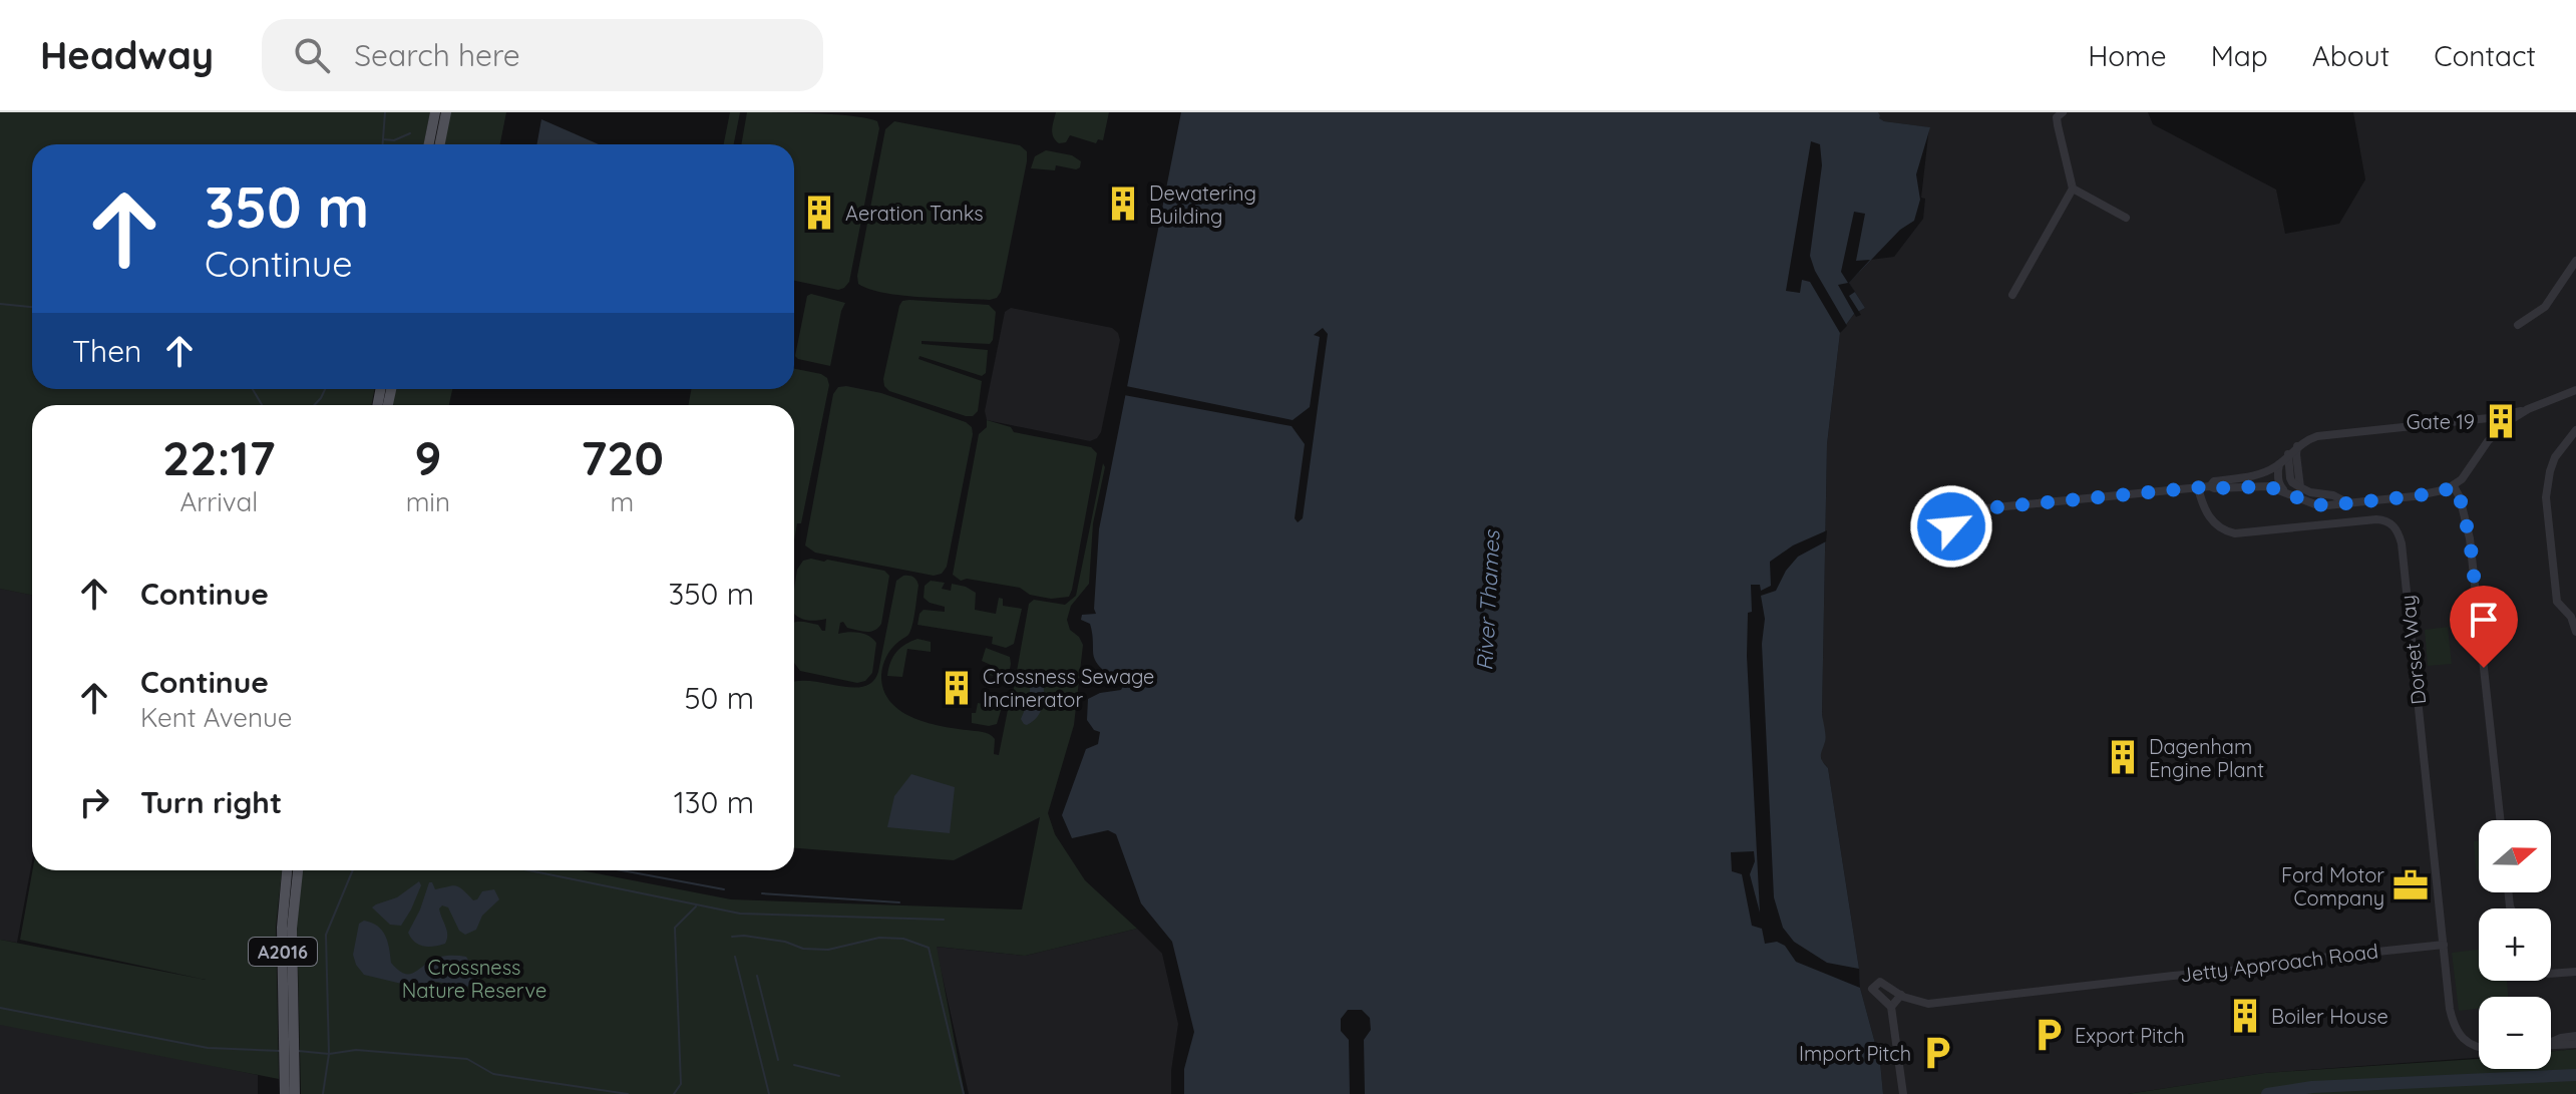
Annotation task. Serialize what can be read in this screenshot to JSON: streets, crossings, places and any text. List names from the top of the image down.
{
  "streets": {
    "main road": ["A2016"],
    "street": ["Dorset Way", "Jetty Approach Road"]
  },
  "crossings": [
    ["Dorset Way", "Jetty Approach Road"]
  ],
  "water": ["River Thames"],
  "parks": ["Crossness Nature Reserve"],
  "places": {
    "building": [
      "Dewatering Building",
      "Aeration Tanks",
      "Gate 19",
      "Crossness Sewage Incinerator",
      "Dagenham Engine Plant",
      "Boiler House"
    ],
    "office": ["Ford Motor Company"],
    "parking": ["Export Pitch", "Import Pitch"]
  },
  "north": "right",
  "page": {
    "header": "Headway",
    "search": "Search here",
    "nav": [
      "Home",
      "Map",
      "About",
      "Contact"
    ],
    "turn": ["350 m", "Continue"],
    "then": "Then",
    "eta": [
      "22:17",
      "Arrival",
      "9",
      "min",
      "720",
      "m"
    ],
    "list": [
      {
        "name": "Continue",
        "value": "350 m"
      },
      {
        "name": "Continue",
        "note": "Kent Avenue",
        "value": "50 m"
      },
      {
        "name": "Turn right",
        "value": "130 m"
      }
    ],
    "map_buttons": ["+", "−"]
  }
}
